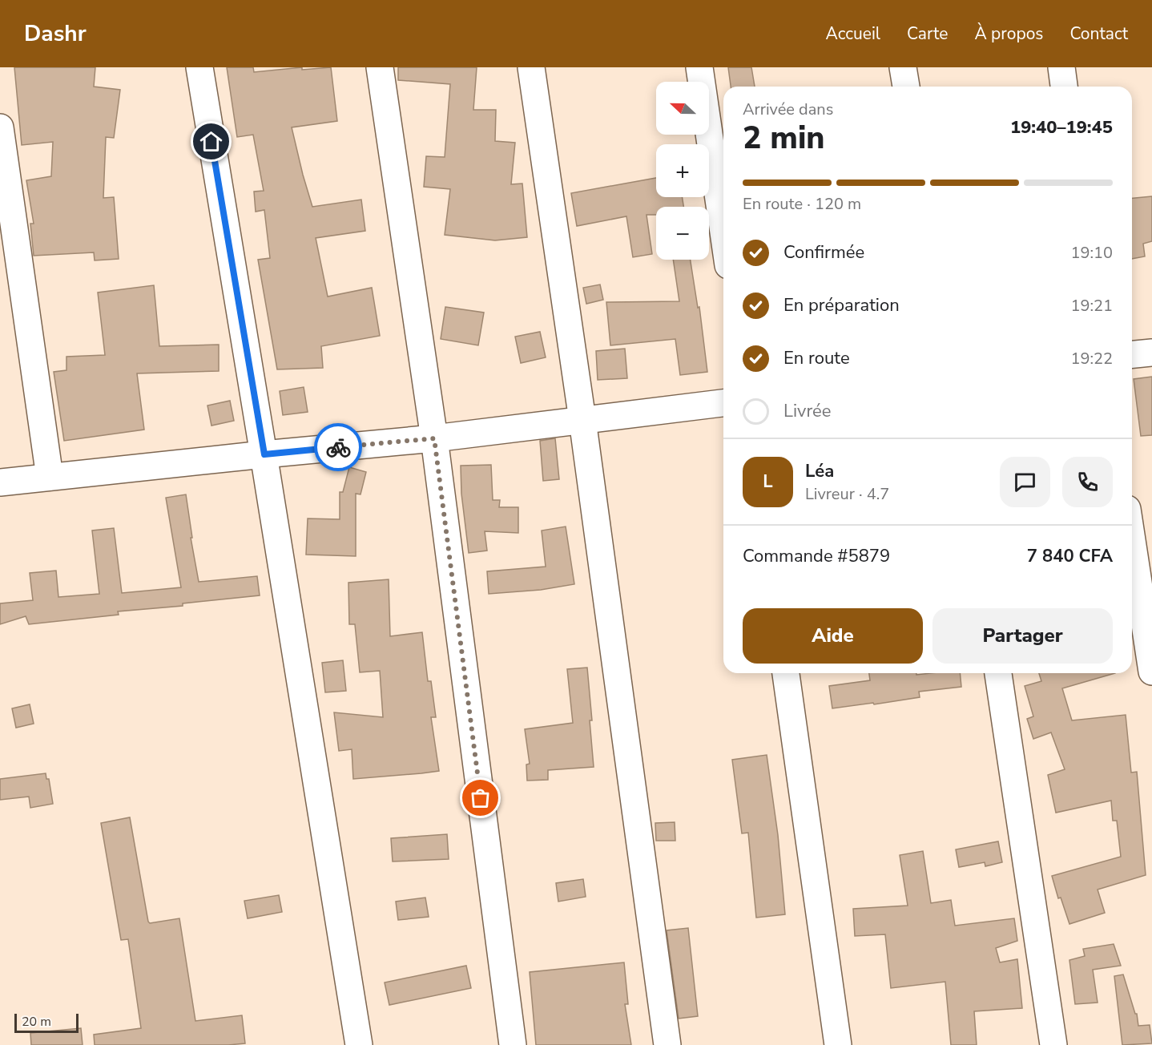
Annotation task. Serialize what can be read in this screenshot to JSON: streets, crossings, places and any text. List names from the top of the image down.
{
  "scale_bar": "20 m",
  "north": "left",
  "page": {
    "header": "Dashr",
    "nav": [
      "Accueil",
      "Carte",
      "À propos",
      "Contact"
    ],
    "map_buttons": ["+", "−"],
    "heading": ["2 min", "Arrivée dans", "19:40–19:45"],
    "panel": [
      "Léa",
      "Livreur · 4.7",
      "Commande #5879",
      "7 840 CFA"
    ],
    "bar": "En route · 120 m",
    "list": [
      ["Confirmée", "19:10"],
      ["En préparation", "19:21"],
      ["En route", "19:22"],
      "Livrée"
    ],
    "round": "L",
    "buttons": ["Aide", "Partager"],
    "scale": "20 m"
  }
}
